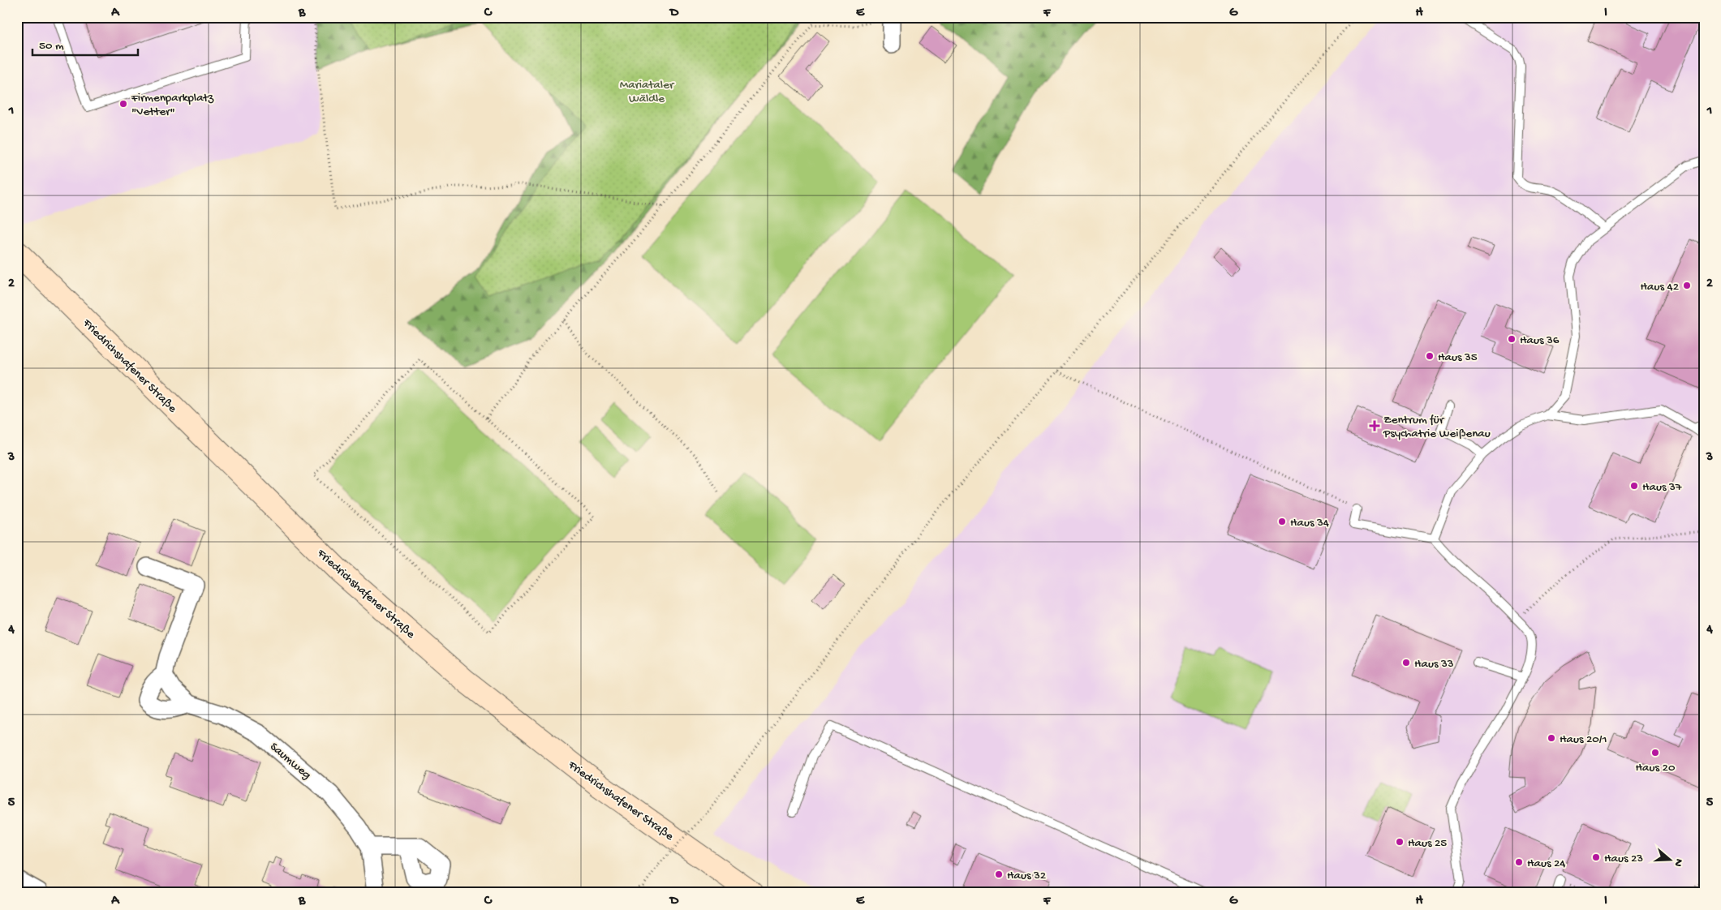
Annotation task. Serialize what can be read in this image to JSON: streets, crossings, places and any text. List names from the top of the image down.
{
  "streets": {
    "main road": ["Friedrichshafener Straße"],
    "street": ["Saumweg"]
  },
  "parks": ["Mariataler Wäldle"],
  "places": {
    "other": [
      "Firmenparkplatz \"Vetter\"",
      "Haus 42",
      "Haus 36",
      "Haus 35",
      "Haus 37",
      "Haus 34",
      "Haus 33",
      "Haus 20/1",
      "Haus 20",
      "Haus 25",
      "Haus 23",
      "Haus 24",
      "Haus 32"
    ],
    "health": ["Zentrum für Psychatrie Weißenau"]
  },
  "scale_bar": "50 m",
  "north": "right",
  "grid": {
    "columns": [
      "A",
      "B",
      "C",
      "D",
      "E",
      "F",
      "G",
      "H",
      "I"
    ],
    "rows": [
      "1",
      "2",
      "3",
      "4",
      "5"
    ]
  }
}
